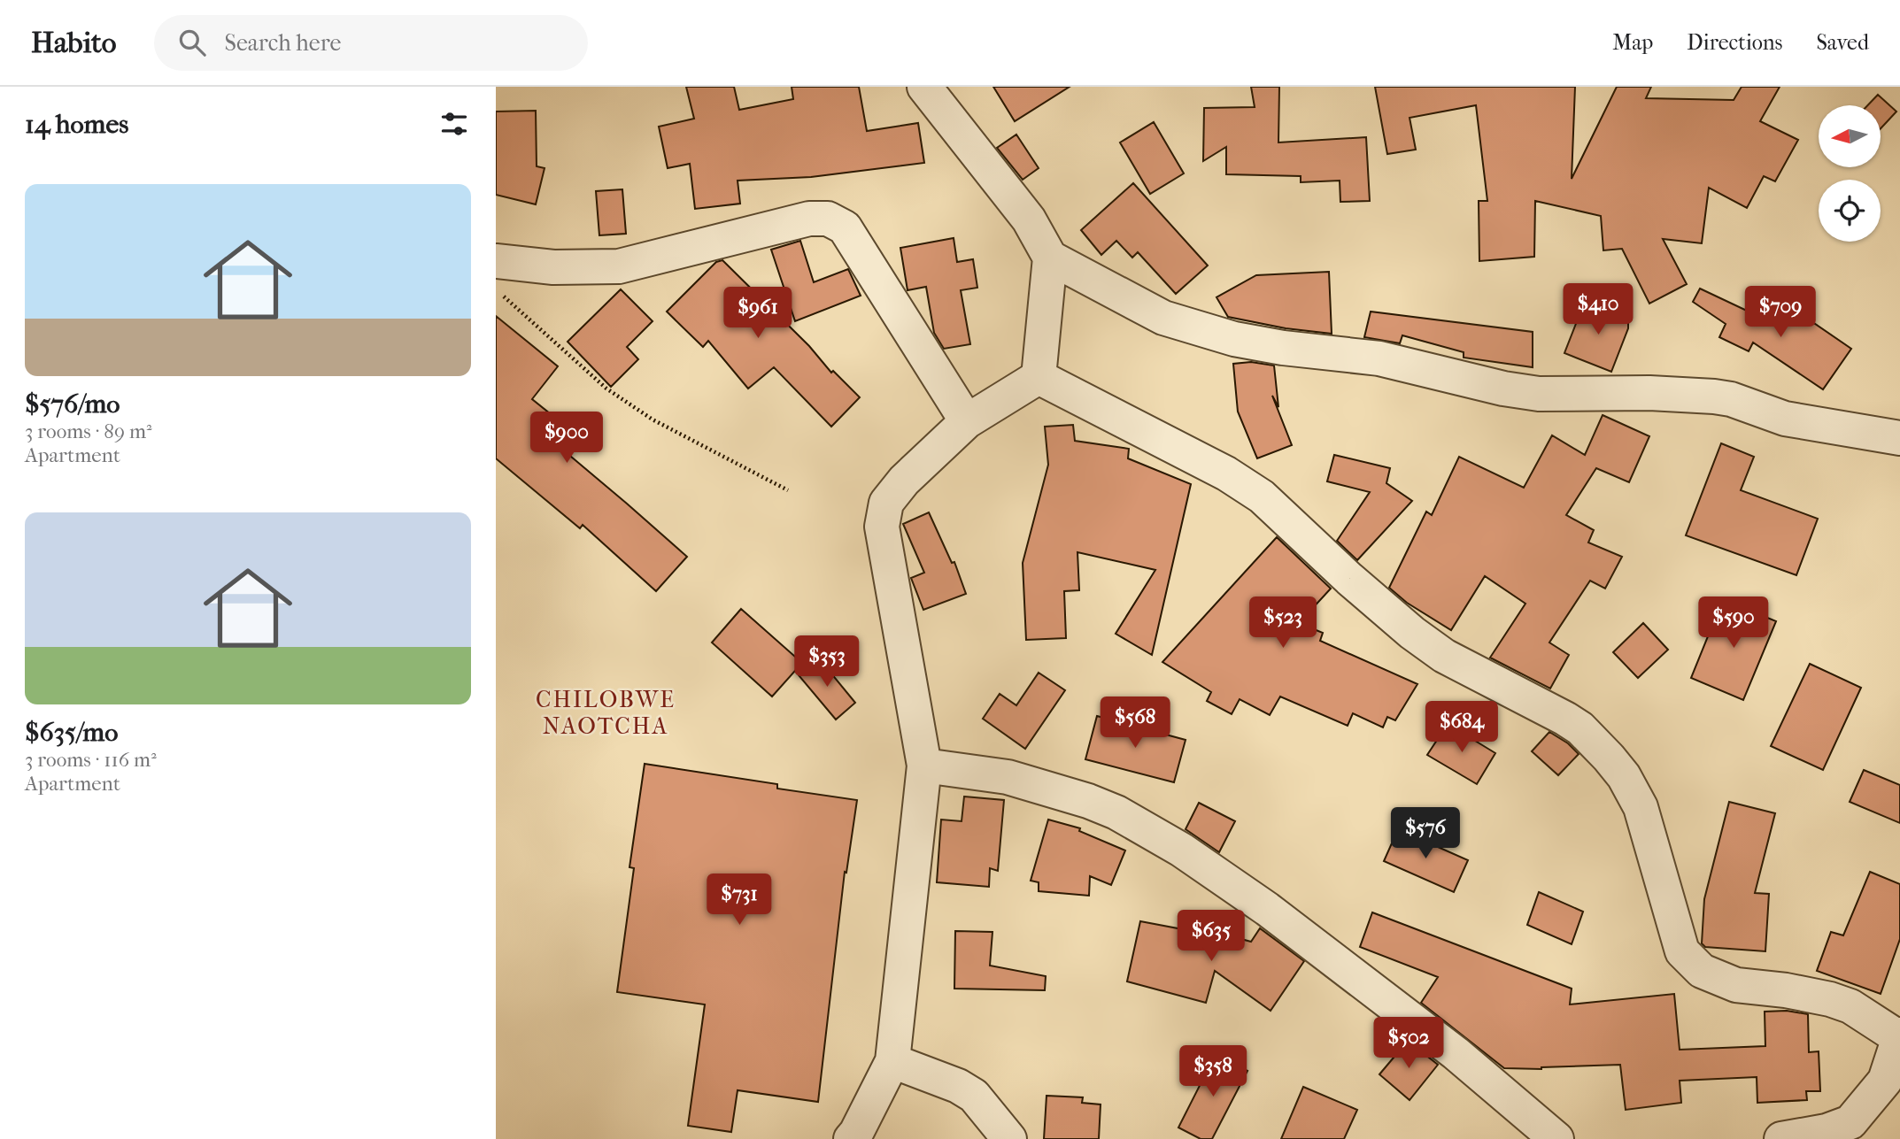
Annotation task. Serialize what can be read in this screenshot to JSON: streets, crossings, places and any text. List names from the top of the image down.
{
  "districts": ["CHILOBWE NAOTCHA"],
  "north": "left",
  "page": {
    "header": "Habito",
    "search": "Search here",
    "nav": ["Map", "Directions", "Saved"],
    "heading": "14 homes",
    "list": [
      {
        "name": "$576/mo",
        "note": "3 rooms · 89 m² · Apartment"
      },
      {
        "name": "$635/mo",
        "note": "3 rooms · 116 m² · Apartment"
      }
    ],
    "price": [
      "$410",
      "$709",
      "$961",
      "$900",
      "$523",
      "$590",
      "$353",
      "$568",
      "$684",
      "$576",
      "$731",
      "$635",
      "$502",
      "$358"
    ]
  }
}
